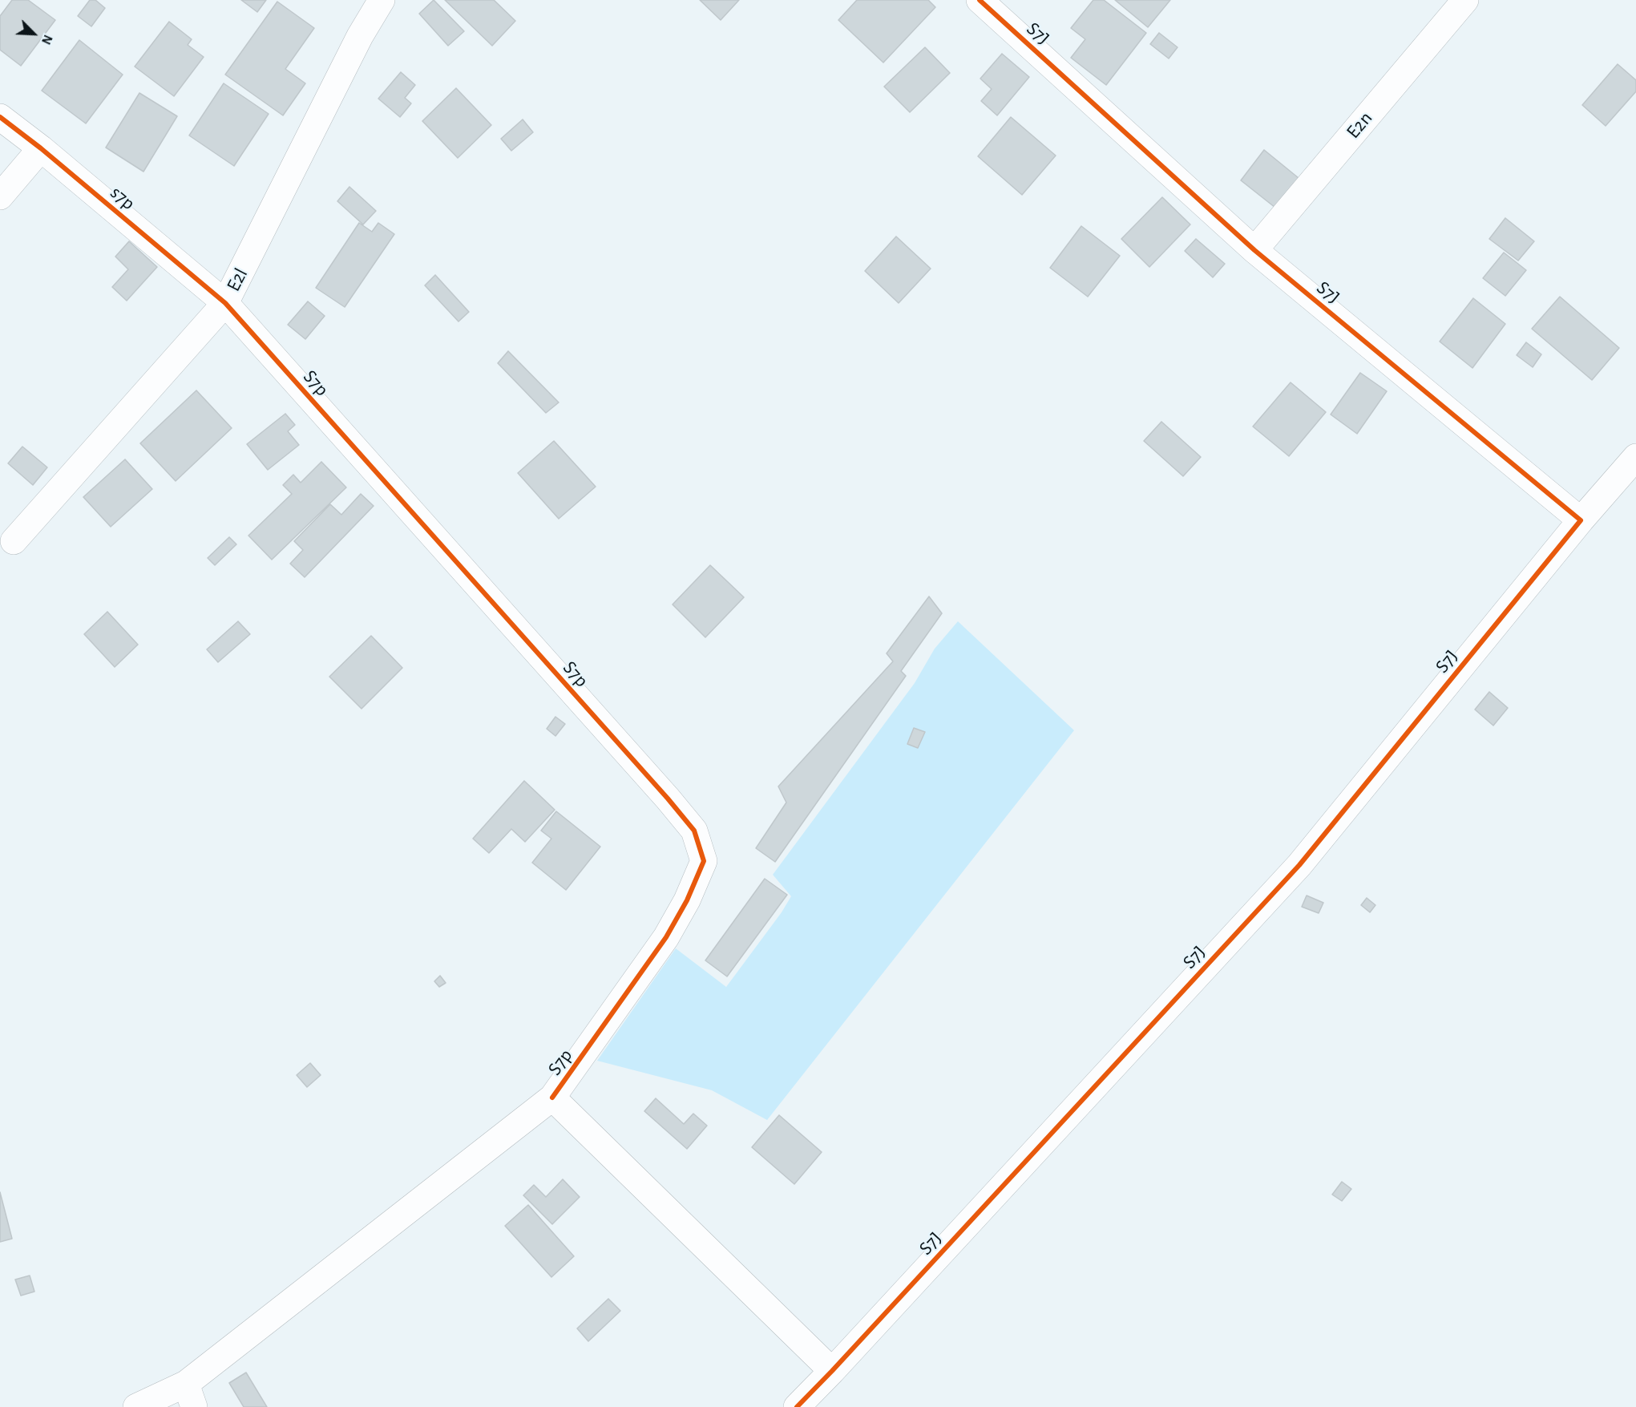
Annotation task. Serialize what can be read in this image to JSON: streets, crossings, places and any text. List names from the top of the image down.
{
  "streets": {
    "street": [
      "S7J",
      "E2n",
      "s7p",
      "E2l",
      "S7p"
    ]
  },
  "crossings": [
    ["S7J", "E2n"],
    ["s7p", "E2l"],
    ["s7p", "S7p"],
    ["E2l", "S7p"]
  ],
  "north": "bottom right"
}
